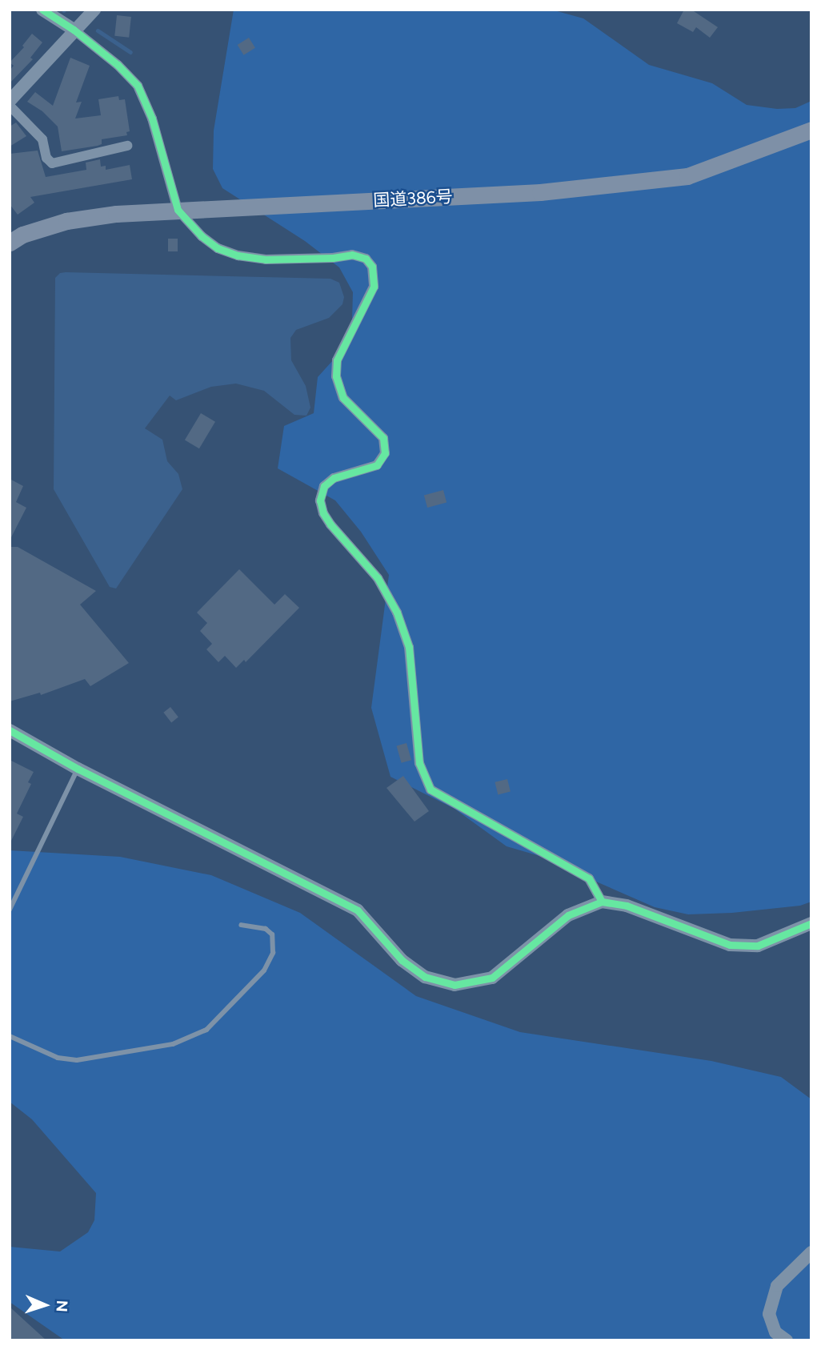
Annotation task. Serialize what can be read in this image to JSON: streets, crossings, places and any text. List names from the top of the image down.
{
  "streets": {
    "highway": ["国道386号"]
  },
  "north": "right"
}
